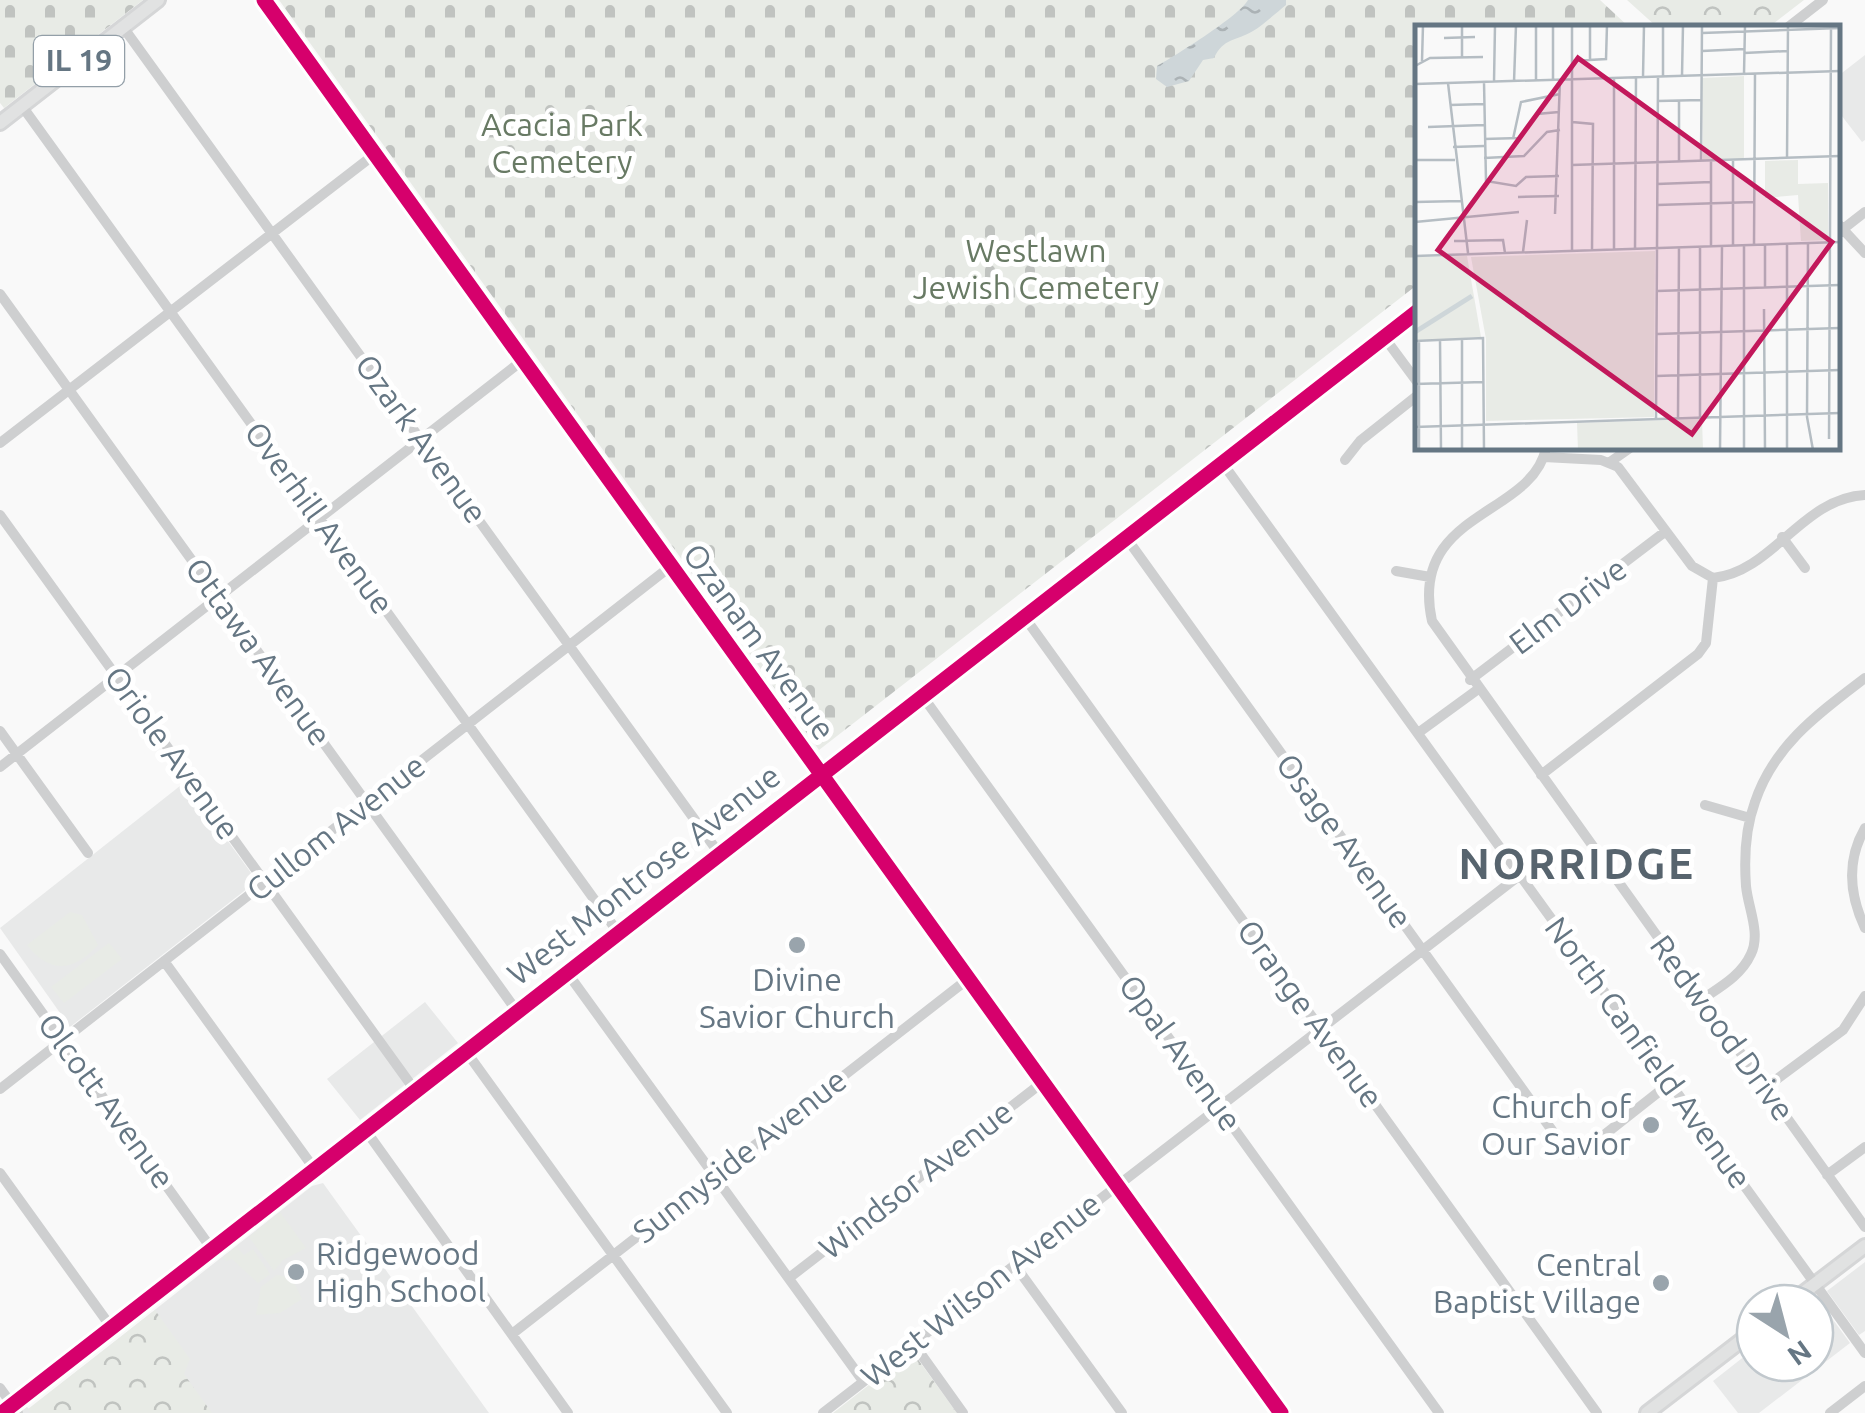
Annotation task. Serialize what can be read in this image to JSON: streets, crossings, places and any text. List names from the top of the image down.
{
  "streets": {
    "main road": ["IL 19"],
    "street": [
      "Ozark Avenue",
      "Overhill Avenue",
      "Elm Drive",
      "Ozanam Avenue",
      "Ottawa Avenue",
      "Oriole Avenue",
      "Cullom Avenue",
      "Osage Avenue",
      "West Montrose Avenue",
      "Orange Avenue",
      "Redwood Drive",
      "Opal Avenue",
      "North Canfield Avenue",
      "Olcott Avenue",
      "Sunnyside Avenue",
      "Windsor Avenue",
      "West Wilson Avenue"
    ]
  },
  "crossings": [
    ["IL 19", "Ozark Avenue"],
    ["IL 19", "Overhill Avenue"],
    ["Ozark Avenue", "Cullom Avenue"],
    ["Ozark Avenue", "West Montrose Avenue"],
    ["Overhill Avenue", "Cullom Avenue"],
    ["Overhill Avenue", "West Montrose Avenue"],
    ["Elm Drive", "Redwood Drive"],
    ["Elm Drive", "North Canfield Avenue"],
    ["Ozanam Avenue", "Cullom Avenue"],
    ["Ozanam Avenue", "West Montrose Avenue"],
    ["Ozanam Avenue", "Sunnyside Avenue"],
    ["Ozanam Avenue", "Windsor Avenue"],
    ["Ozanam Avenue", "West Wilson Avenue"],
    ["Ottawa Avenue", "Cullom Avenue"],
    ["Ottawa Avenue", "West Montrose Avenue"],
    ["Oriole Avenue", "Cullom Avenue"],
    ["Oriole Avenue", "West Montrose Avenue"],
    ["Cullom Avenue", "Olcott Avenue"],
    ["Osage Avenue", "West Montrose Avenue"],
    ["Osage Avenue", "North Canfield Avenue"],
    ["Osage Avenue", "West Wilson Avenue"],
    ["West Montrose Avenue", "Orange Avenue"],
    ["West Montrose Avenue", "Opal Avenue"],
    ["West Montrose Avenue", "North Canfield Avenue"],
    ["West Montrose Avenue", "Olcott Avenue"],
    ["Orange Avenue", "West Wilson Avenue"],
    ["Opal Avenue", "West Wilson Avenue"],
    ["North Canfield Avenue", "West Wilson Avenue"]
  ],
  "districts": ["NORRIDGE"],
  "parks": ["Acacia Park Cemetery", "Westlawn Jewish Cemetery"],
  "places": [
    "Divine Savior Church",
    "Church of Our Savior",
    "Ridgewood High School",
    "Central Baptist Village"
  ],
  "north": "bottom right"
}
